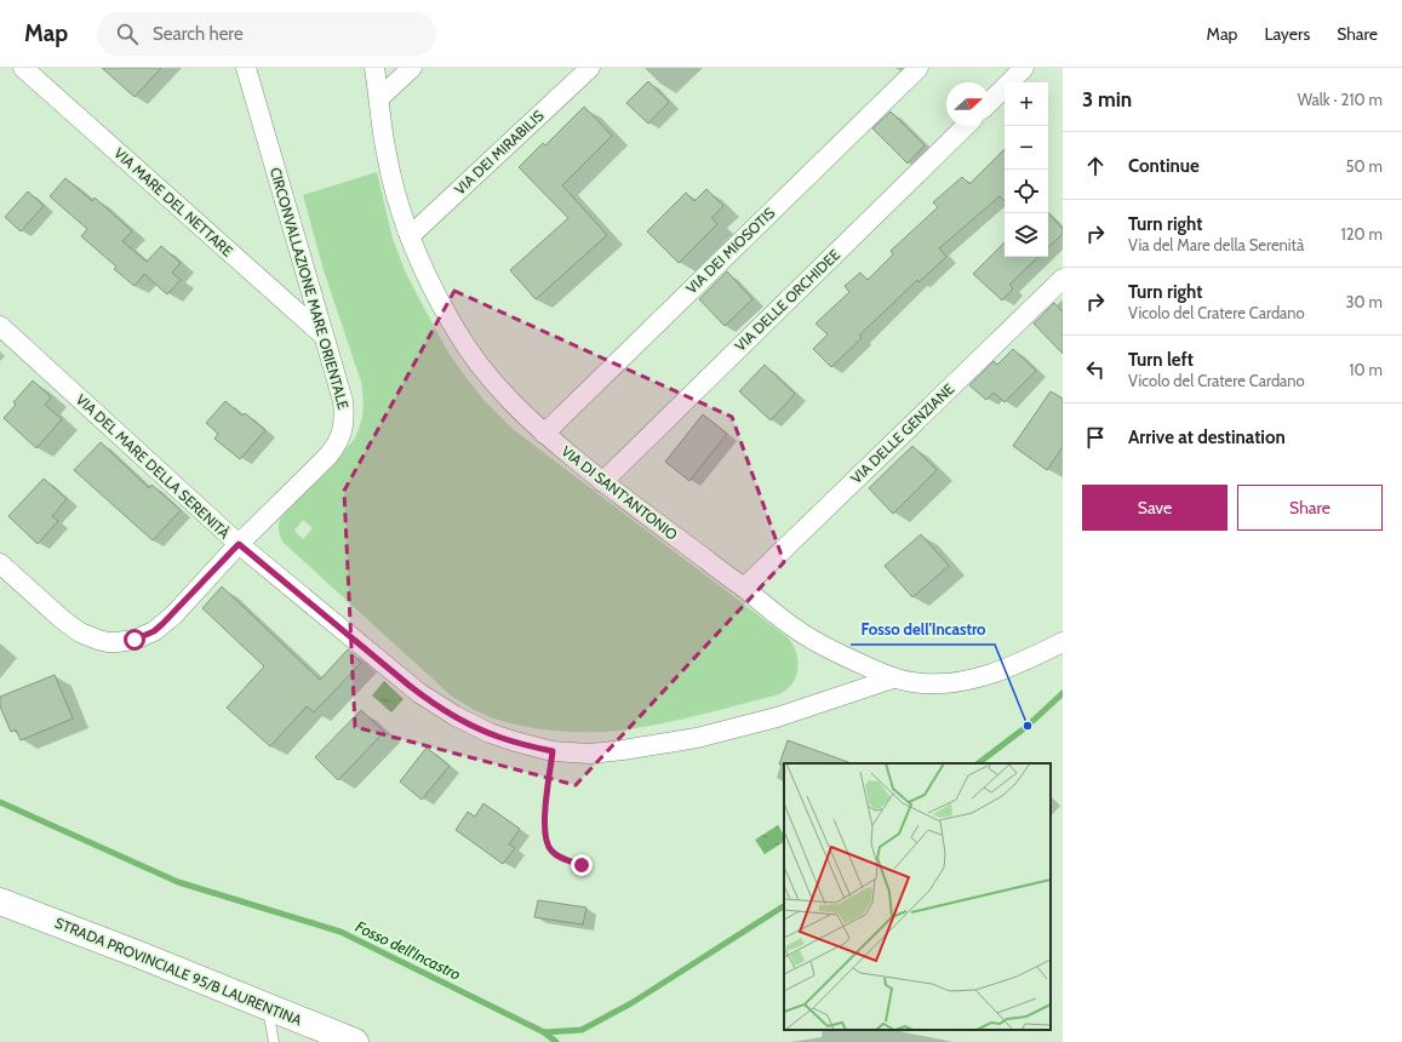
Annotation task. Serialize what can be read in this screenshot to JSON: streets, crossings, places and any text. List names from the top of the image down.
{
  "streets": {
    "main road": ["STRADA PROVINCIALE 95/B LAURENTINA"],
    "street": [
      "VIA DEI MIRABILIS",
      "VIA MARE DEL NETTARE",
      "VIA DEI MIOSOTIS",
      "CIRCONVALLAZIONE MARE ORIENTALE",
      "VIA DELLE ORCHIDEE",
      "VIA DELLE GENZIANE",
      "VIA DEL MARE DELLA SERENITÀ",
      "VIA DI SANT'ANTONIO"
    ]
  },
  "crossings": [
    ["VIA DEI MIRABILIS", "VIA DI SANT'ANTONIO"],
    ["VIA MARE DEL NETTARE", "CIRCONVALLAZIONE MARE ORIENTALE"],
    ["VIA DEI MIOSOTIS", "VIA DI SANT'ANTONIO"],
    ["CIRCONVALLAZIONE MARE ORIENTALE", "VIA DEL MARE DELLA SERENITÀ"],
    ["VIA DELLE ORCHIDEE", "VIA DI SANT'ANTONIO"],
    ["VIA DELLE GENZIANE", "VIA DI SANT'ANTONIO"],
    ["VIA DEL MARE DELLA SERENITÀ", "VIA DI SANT'ANTONIO"]
  ],
  "water": ["Fosso dell'Incastro"],
  "places": ["Fosso dell'Incastro"],
  "north": "right",
  "page": {
    "header": "Map",
    "search": "Search here",
    "nav": ["Map", "Layers", "Share"],
    "heading": ["3 min", "Walk · 210 m"],
    "map_buttons": ["+", "−"],
    "list": [
      ["Continue", "50 m"],
      ["Turn right", "Via del Mare della Serenità", "120 m"],
      ["Turn right", "Vicolo del Cratere Cardano", "30 m"],
      ["Turn left", "Vicolo del Cratere Cardano", "10 m"],
      "Arrive at destination"
    ],
    "buttons": ["Save", "Share"]
  }
}
